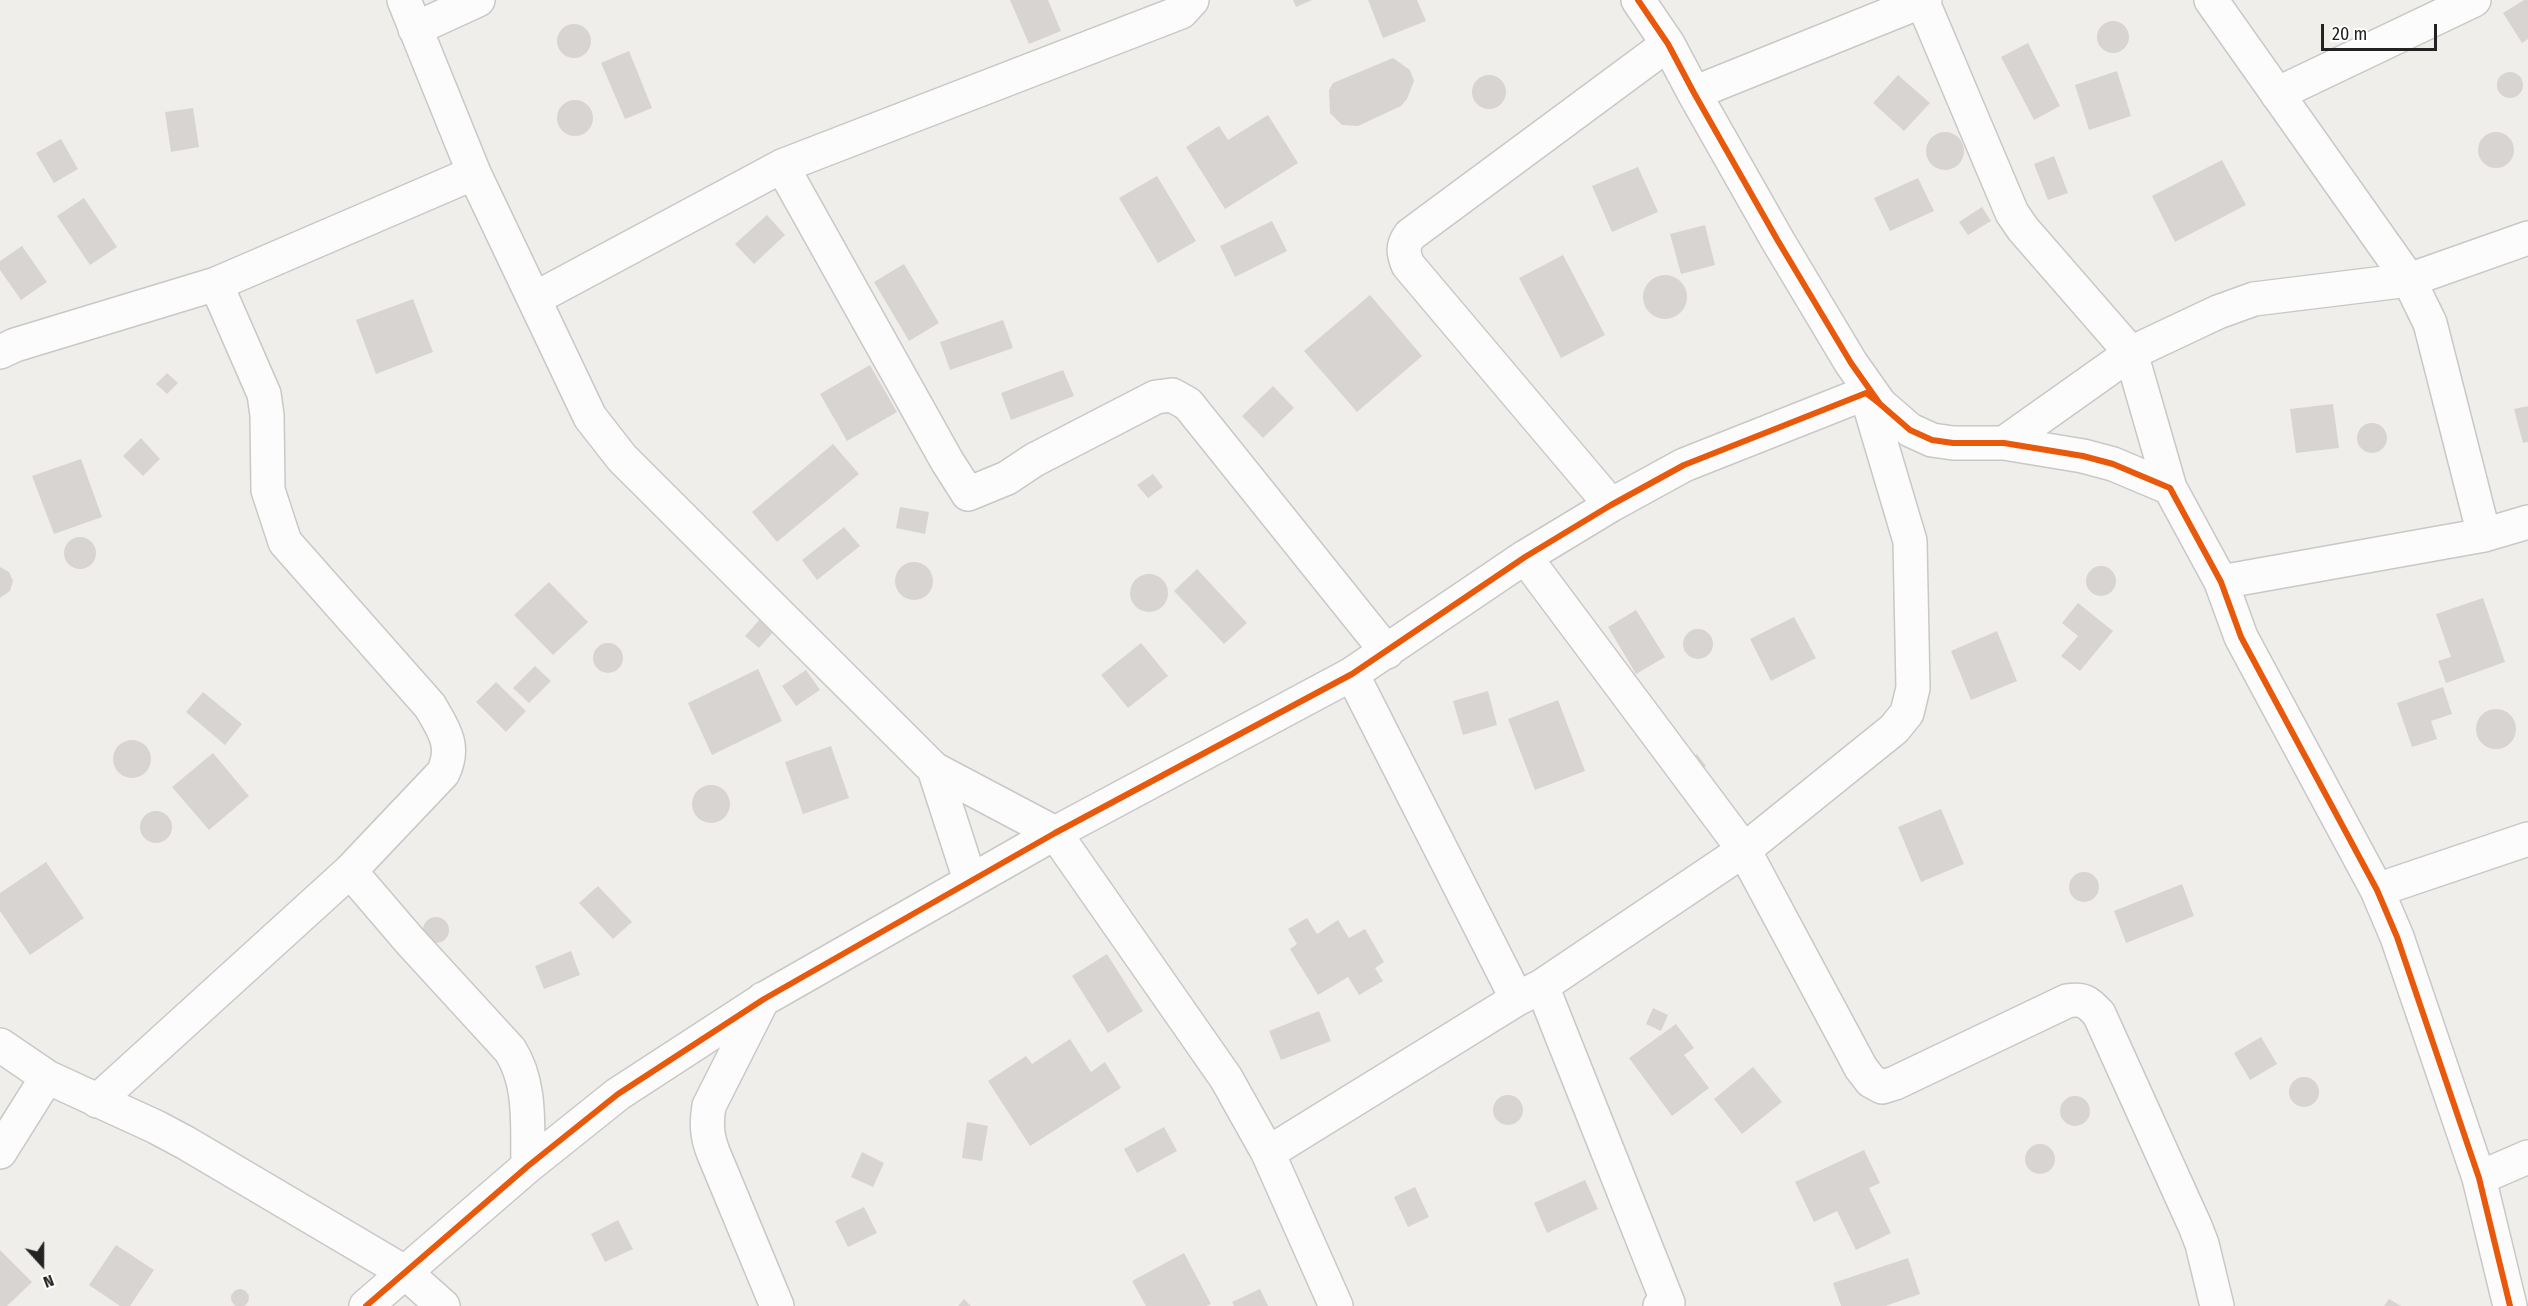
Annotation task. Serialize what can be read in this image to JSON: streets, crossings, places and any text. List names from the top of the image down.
{
  "scale_bar": "20 m",
  "north": "bottom"
}
